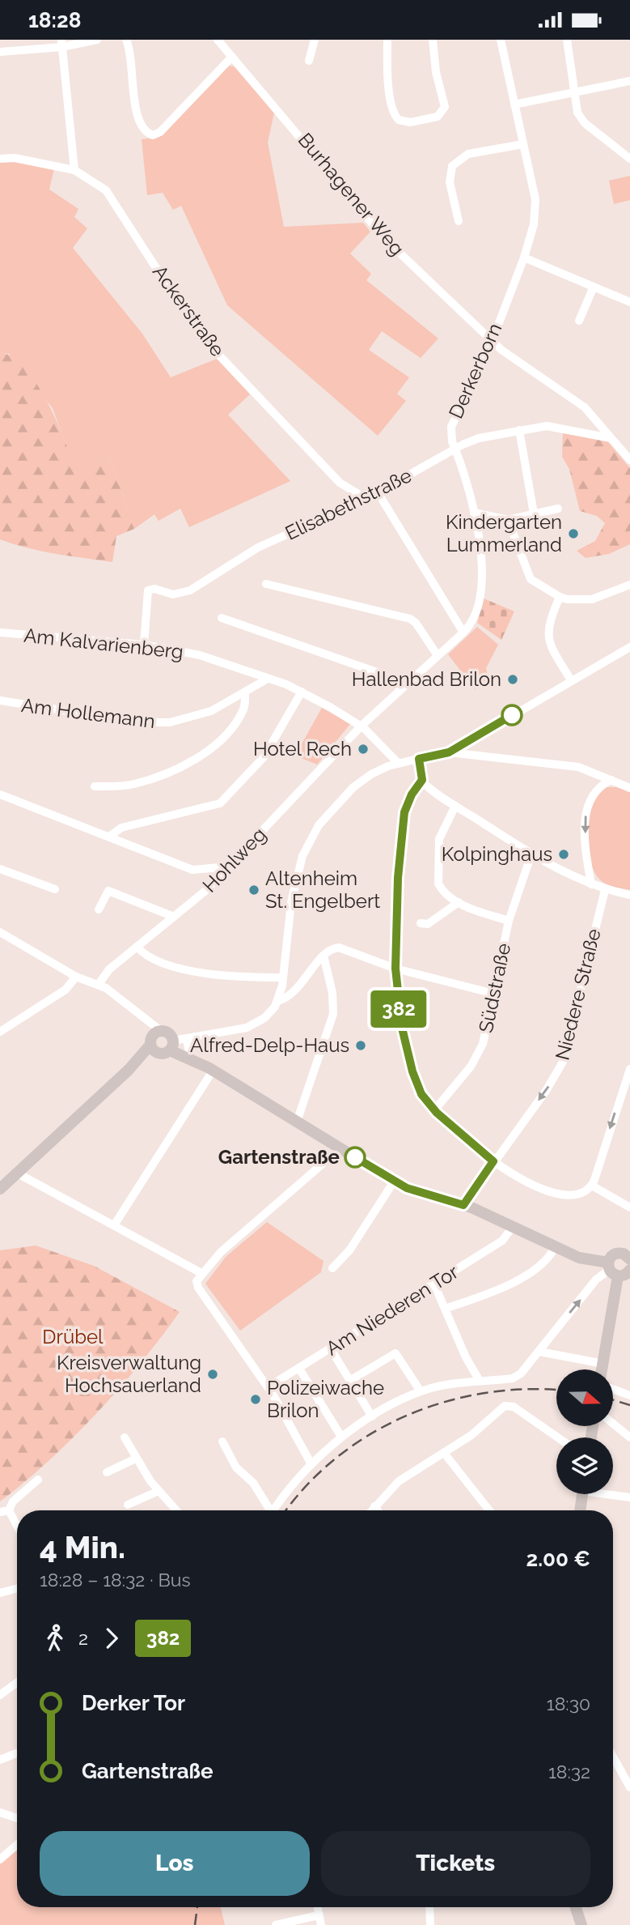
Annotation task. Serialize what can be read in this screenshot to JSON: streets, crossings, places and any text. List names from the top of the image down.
{
  "streets": {
    "street": [
      "Burhagener Weg",
      "Ackerstraße",
      "Derkerborn",
      "Elisabethstraße",
      "Am Kalvarienberg",
      "Am Hollemann",
      "Hohlweg",
      "Südstraße",
      "Niedere Straße",
      "Am Niederen Tor"
    ]
  },
  "crossings": [
    ["Burhagener Weg", "Derkerborn"],
    ["Burhagener Weg", "Elisabethstraße"],
    ["Ackerstraße", "Elisabethstraße"],
    ["Derkerborn", "Elisabethstraße"],
    ["Derkerborn", "Am Kalvarienberg"],
    ["Derkerborn", "Hohlweg"],
    ["Elisabethstraße", "Am Kalvarienberg"],
    ["Am Kalvarienberg", "Am Hollemann"],
    ["Am Kalvarienberg", "Hohlweg"]
  ],
  "one_way": ["Niedere Straße"],
  "parks": ["Drübel"],
  "places": [
    "Kindergarten Lummerland",
    "Hallenbad Brilon",
    "Hotel Rech",
    "Kolpinghaus",
    "Altenheim St. Engelbert",
    "Alfred-Delp-Haus",
    "Gartenstraße",
    "Kreisverwaltung Hochsauerland",
    "Polizeiwache Brilon"
  ],
  "lines": ["bus line 382"],
  "north": "right",
  "page": {
    "status": "18:28",
    "on_map": "382",
    "heading": ["4 Min.", "18:28 – 18:32 · Bus", "2.00 €"],
    "legs": ["2", "382"],
    "list": [
      {
        "name": "Derker Tor",
        "value": "18:30"
      },
      {
        "name": "Gartenstraße",
        "value": "18:32"
      }
    ],
    "buttons": ["Los", "Tickets"]
  }
}
